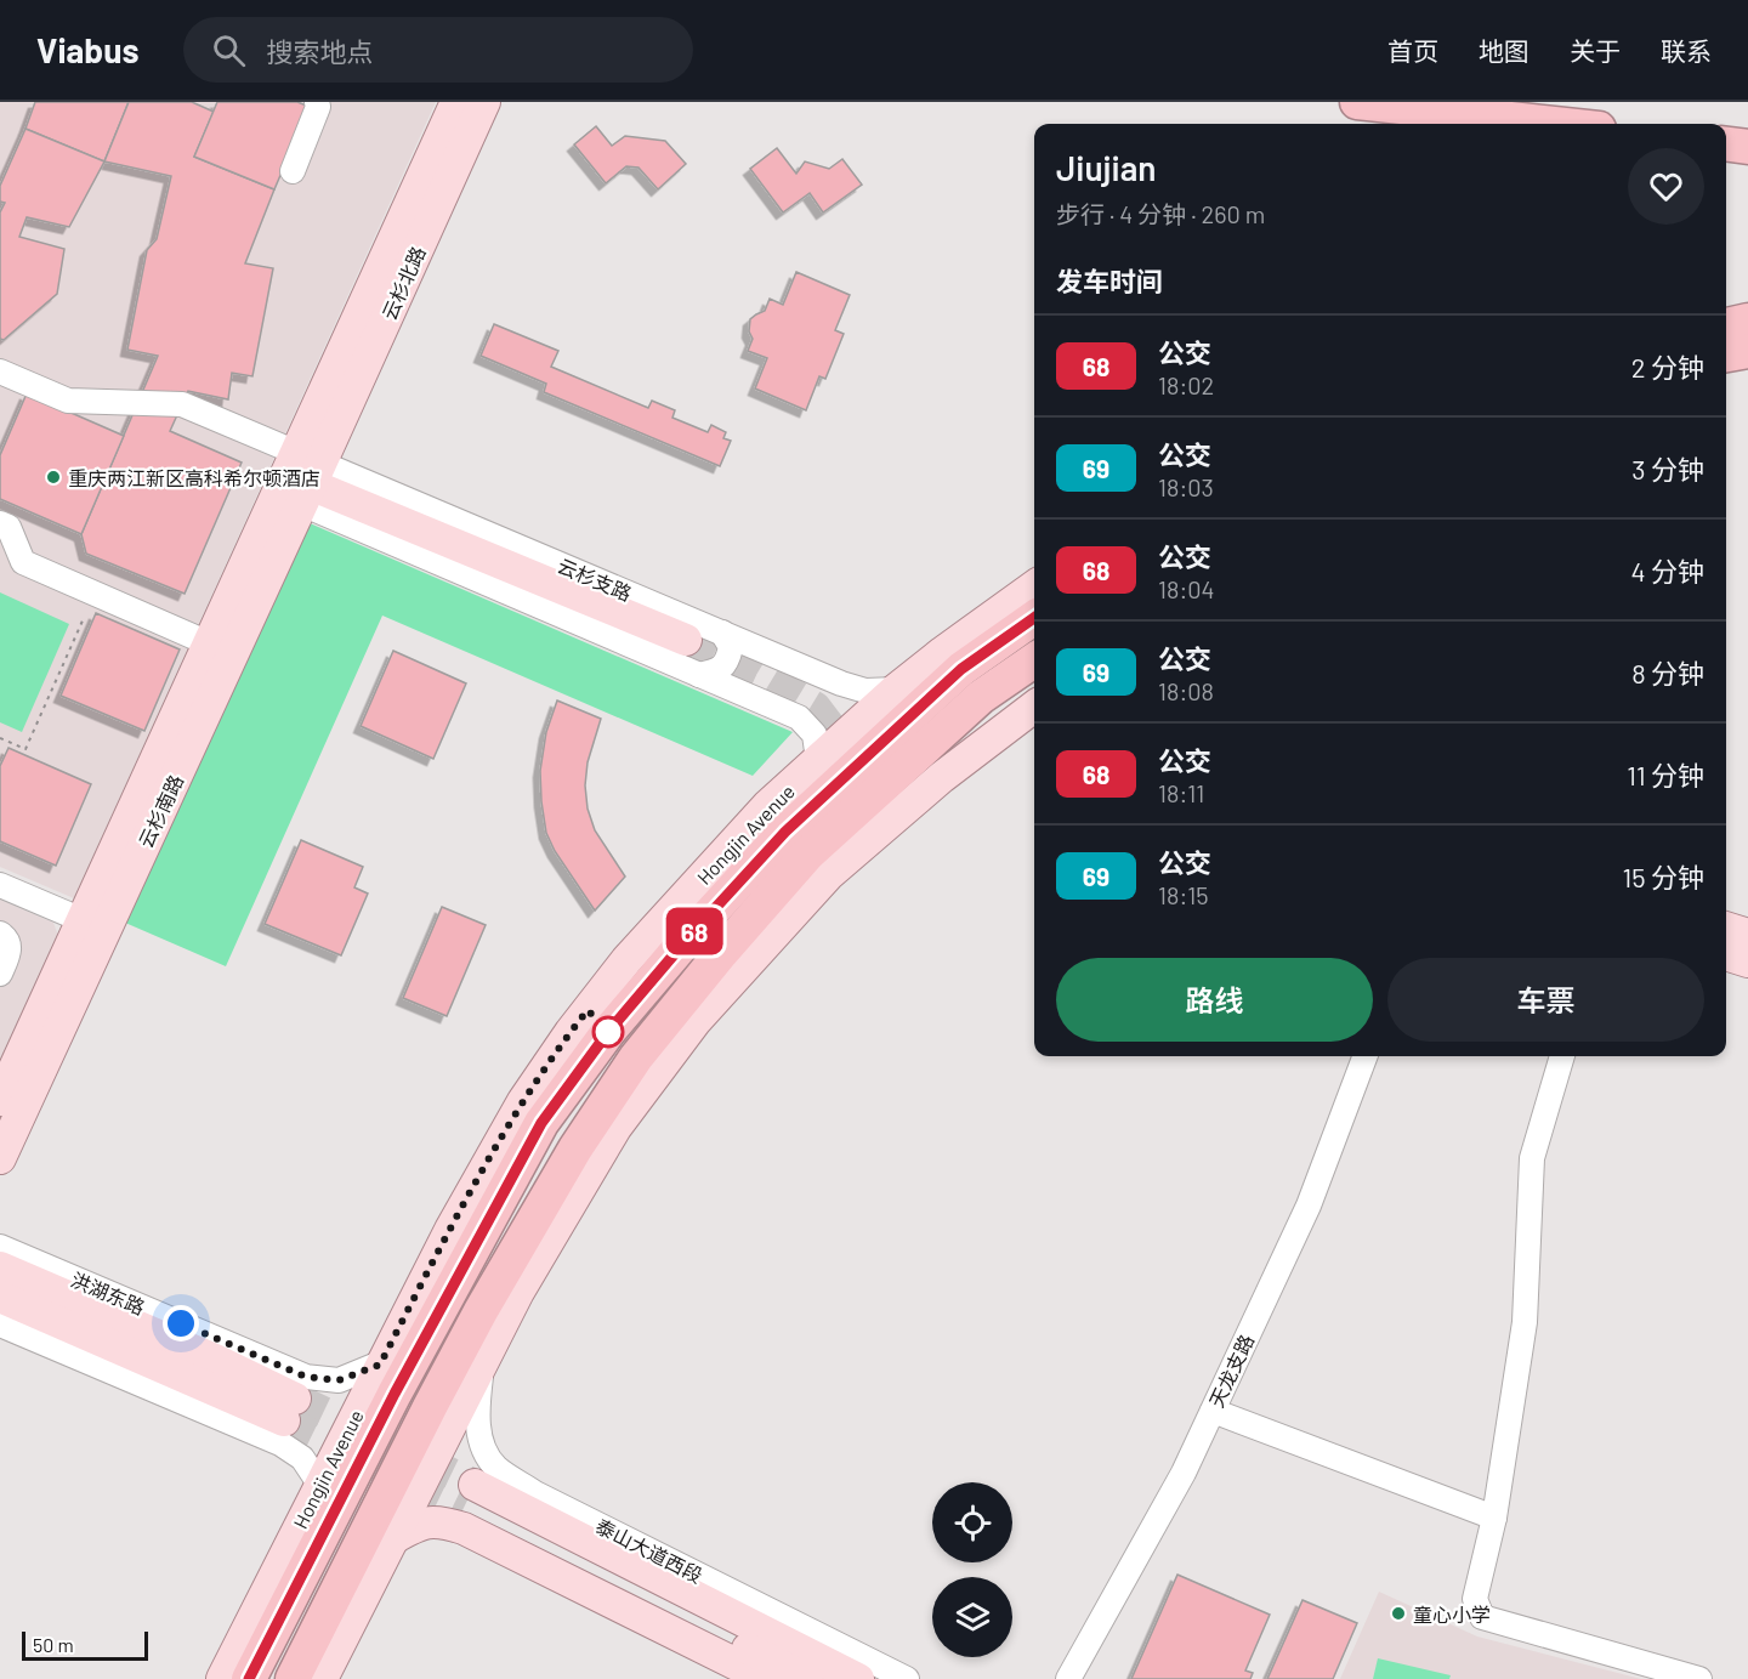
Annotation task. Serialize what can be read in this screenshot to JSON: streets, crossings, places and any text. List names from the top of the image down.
{
  "streets": {
    "highway": ["Hongjin Avenue"],
    "main road": [
      "云杉北路",
      "云杉南路",
      "洪湖东路",
      "泰山大道西段"
    ],
    "street": ["云杉支路", "天龙支路"]
  },
  "crossings": [
    ["云杉北路", "云杉支路"],
    ["云杉北路", "云杉南路"],
    ["云杉支路", "云杉南路"],
    ["云杉支路", "Hongjin Avenue"],
    ["Hongjin Avenue", "洪湖东路"]
  ],
  "places": ["重庆两江新区高科希尔顿酒店", "童心小学"],
  "lines": ["bus line 68"],
  "scale_bar": "50 m",
  "page": {
    "header": "Viabus",
    "search": "搜索地点",
    "nav": [
      "首页",
      "地图",
      "关于",
      "联系"
    ],
    "on_map": "68",
    "heading": [
      ["Jiujian", "步行 · 4 分钟 · 260 m"],
      "发车时间"
    ],
    "list": [
      {
        "mark": "68",
        "name": "公交",
        "note": "18:02",
        "value": "2 分钟"
      },
      {
        "mark": "69",
        "name": "公交",
        "note": "18:03",
        "value": "3 分钟"
      },
      {
        "mark": "68",
        "name": "公交",
        "note": "18:04",
        "value": "4 分钟"
      },
      {
        "mark": "69",
        "name": "公交",
        "note": "18:08",
        "value": "8 分钟"
      },
      {
        "mark": "68",
        "name": "公交",
        "note": "18:11",
        "value": "11 分钟"
      },
      {
        "mark": "69",
        "name": "公交",
        "note": "18:15",
        "value": "15 分钟"
      }
    ],
    "buttons": ["路线", "车票"],
    "scale": "50 m"
  }
}
